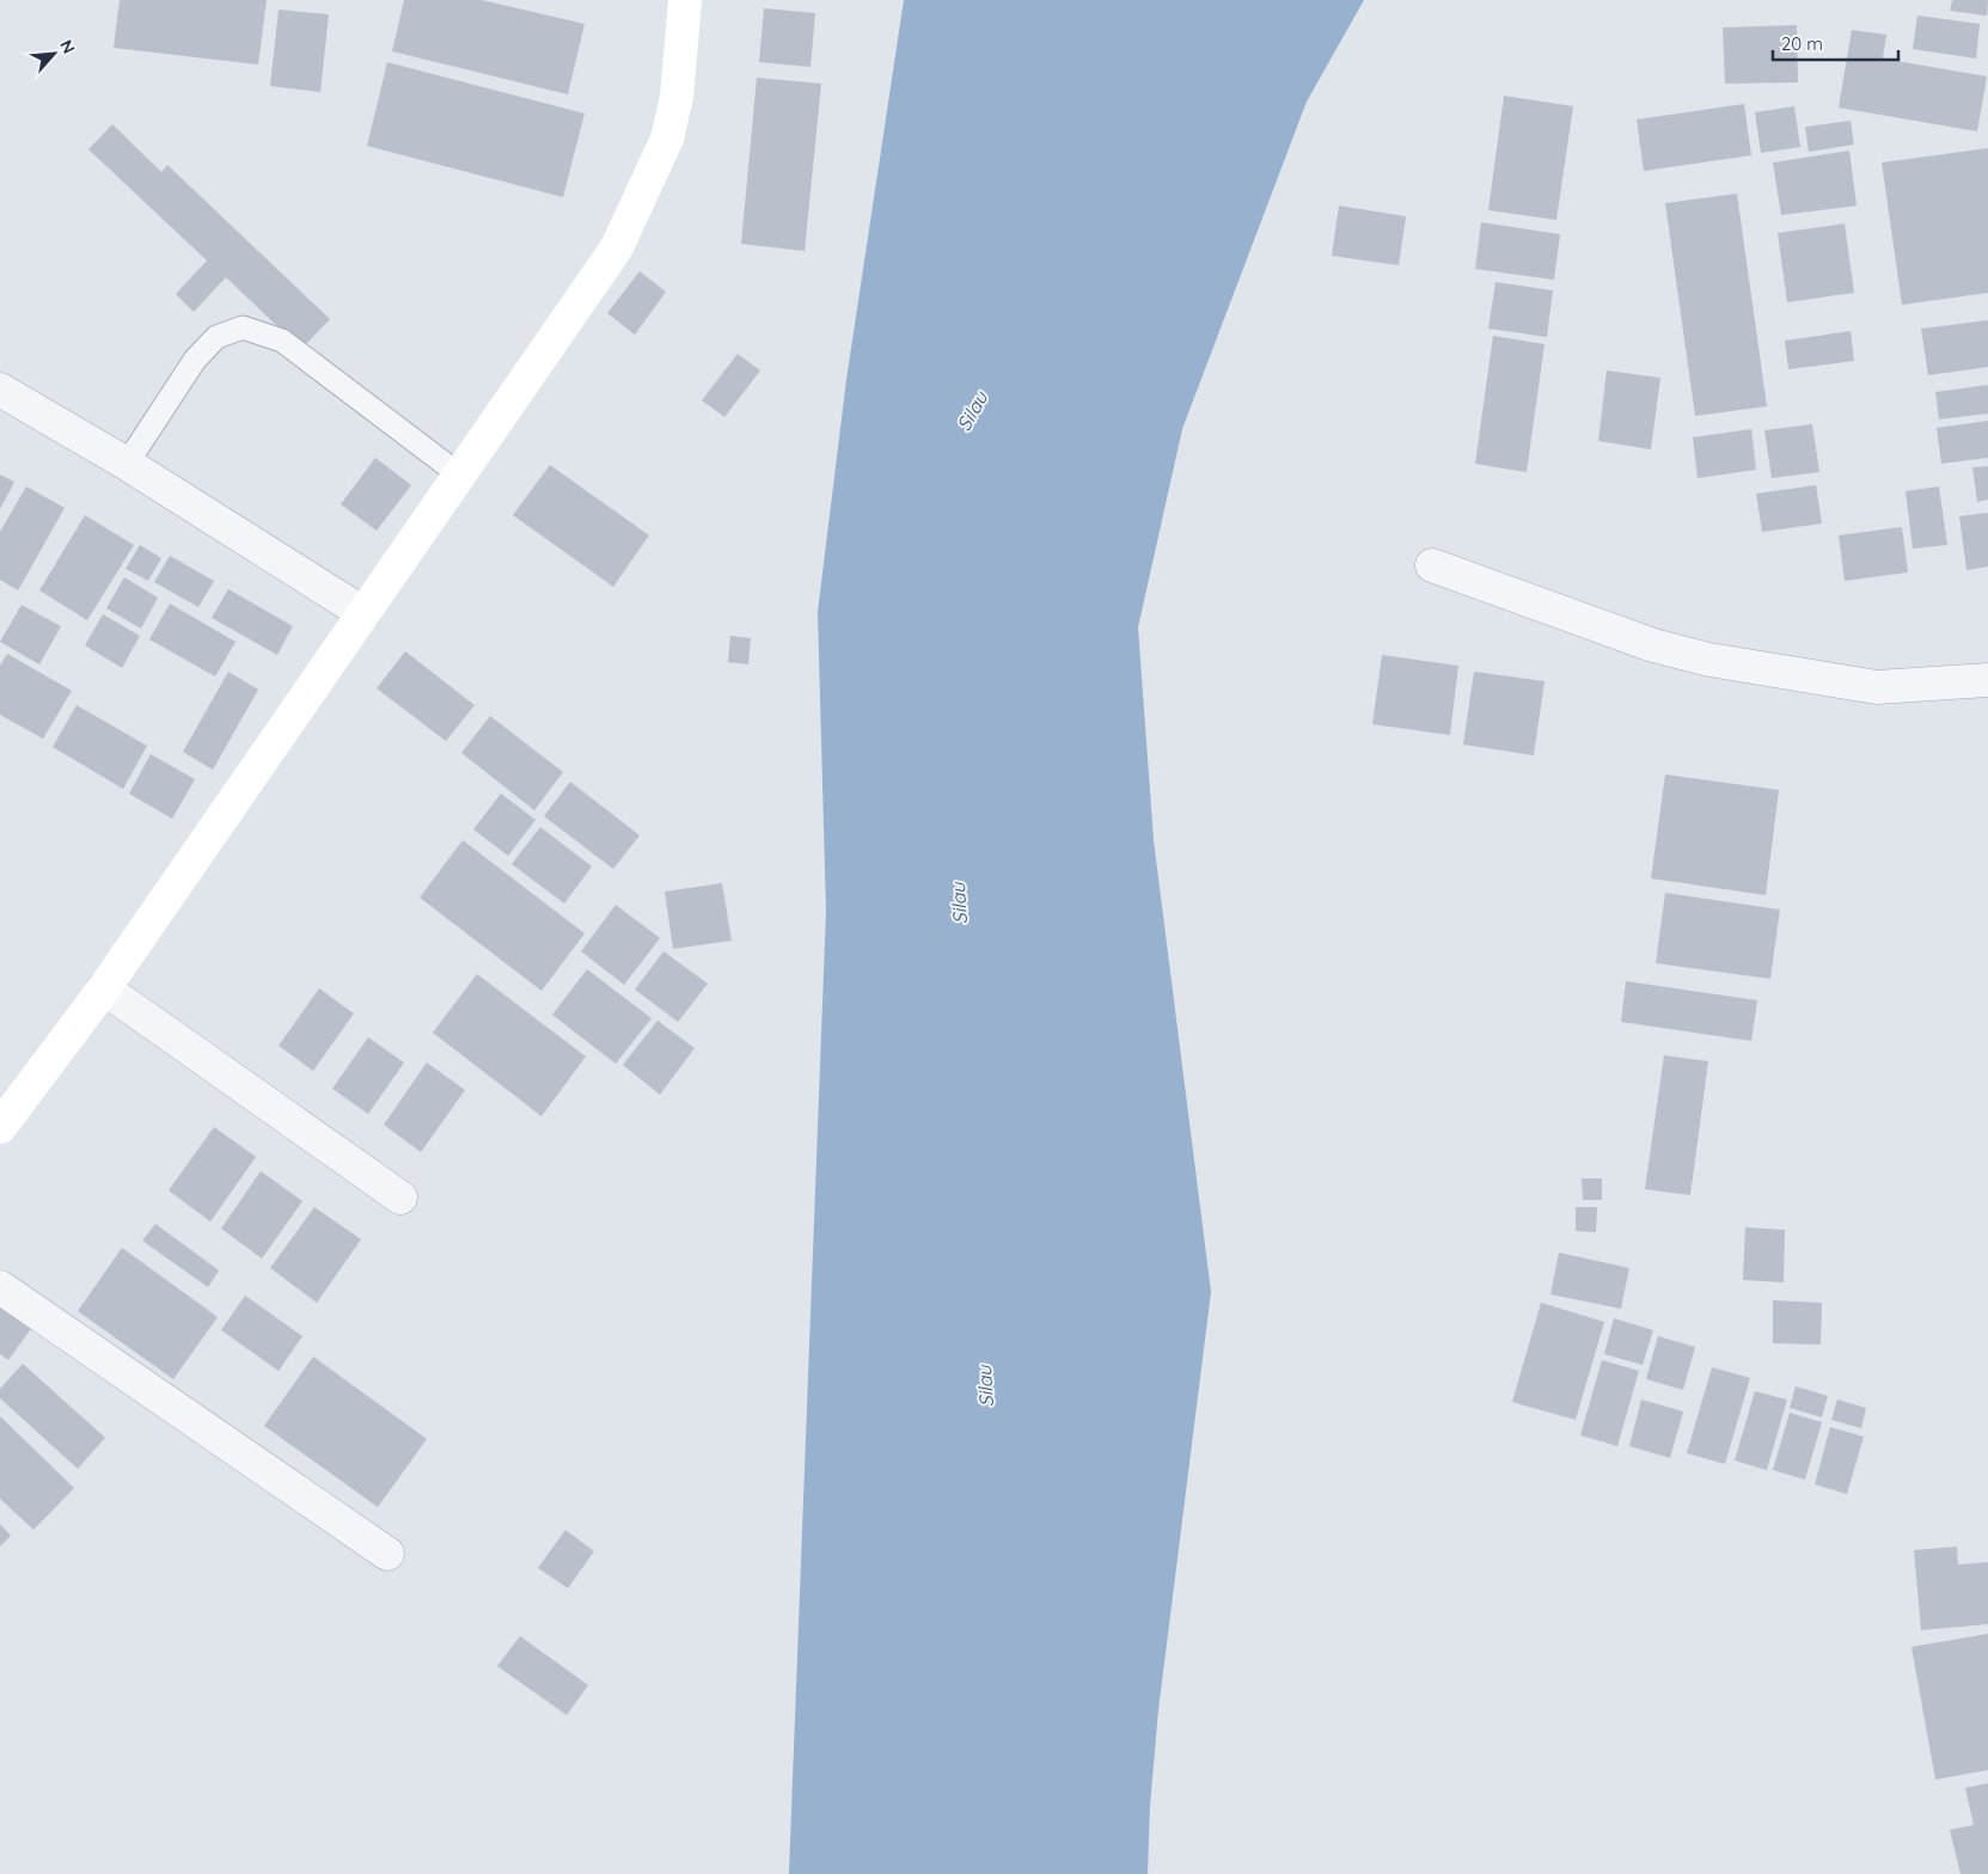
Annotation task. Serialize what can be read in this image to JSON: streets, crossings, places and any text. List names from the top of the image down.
{
  "water": ["Silau"],
  "scale_bar": "20 m",
  "north": "top right"
}
